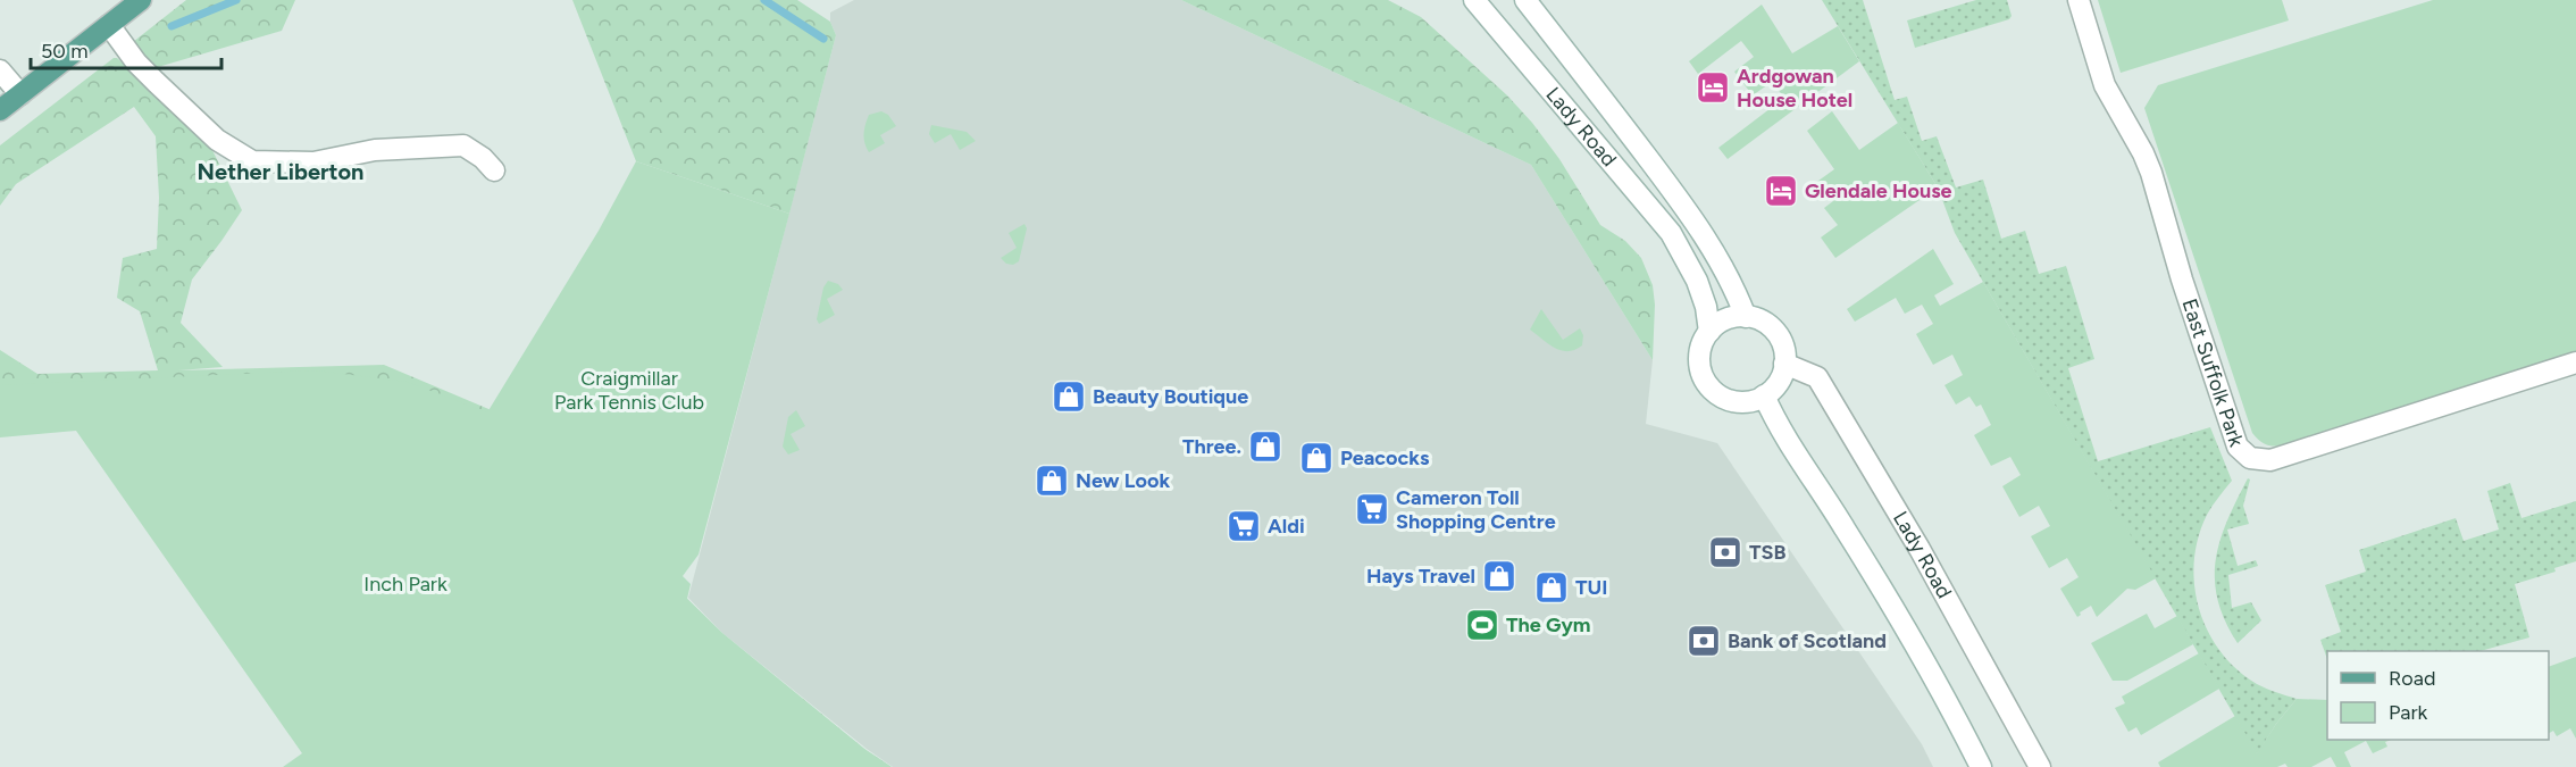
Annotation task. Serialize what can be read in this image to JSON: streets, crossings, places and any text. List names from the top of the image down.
{
  "streets": {
    "street": ["Lady Road", "East Suffolk Park"]
  },
  "districts": ["Nether Liberton"],
  "parks": ["Craigmillar Park Tennis Club", "Inch Park"],
  "places": {
    "hotel": ["Ardgowan House Hotel", "Glendale House"],
    "shop": [
      "Beauty Boutique",
      "Three.",
      "Peacocks",
      "New Look",
      "Hays Travel",
      "TUI"
    ],
    "supermarket": ["Cameron Toll Shopping Centre", "Aldi"],
    "bank": ["TSB", "Bank of Scotland"],
    "sports": ["The Gym"]
  },
  "legend": ["Road", "Park"],
  "scale_bar": "50 m"
}
